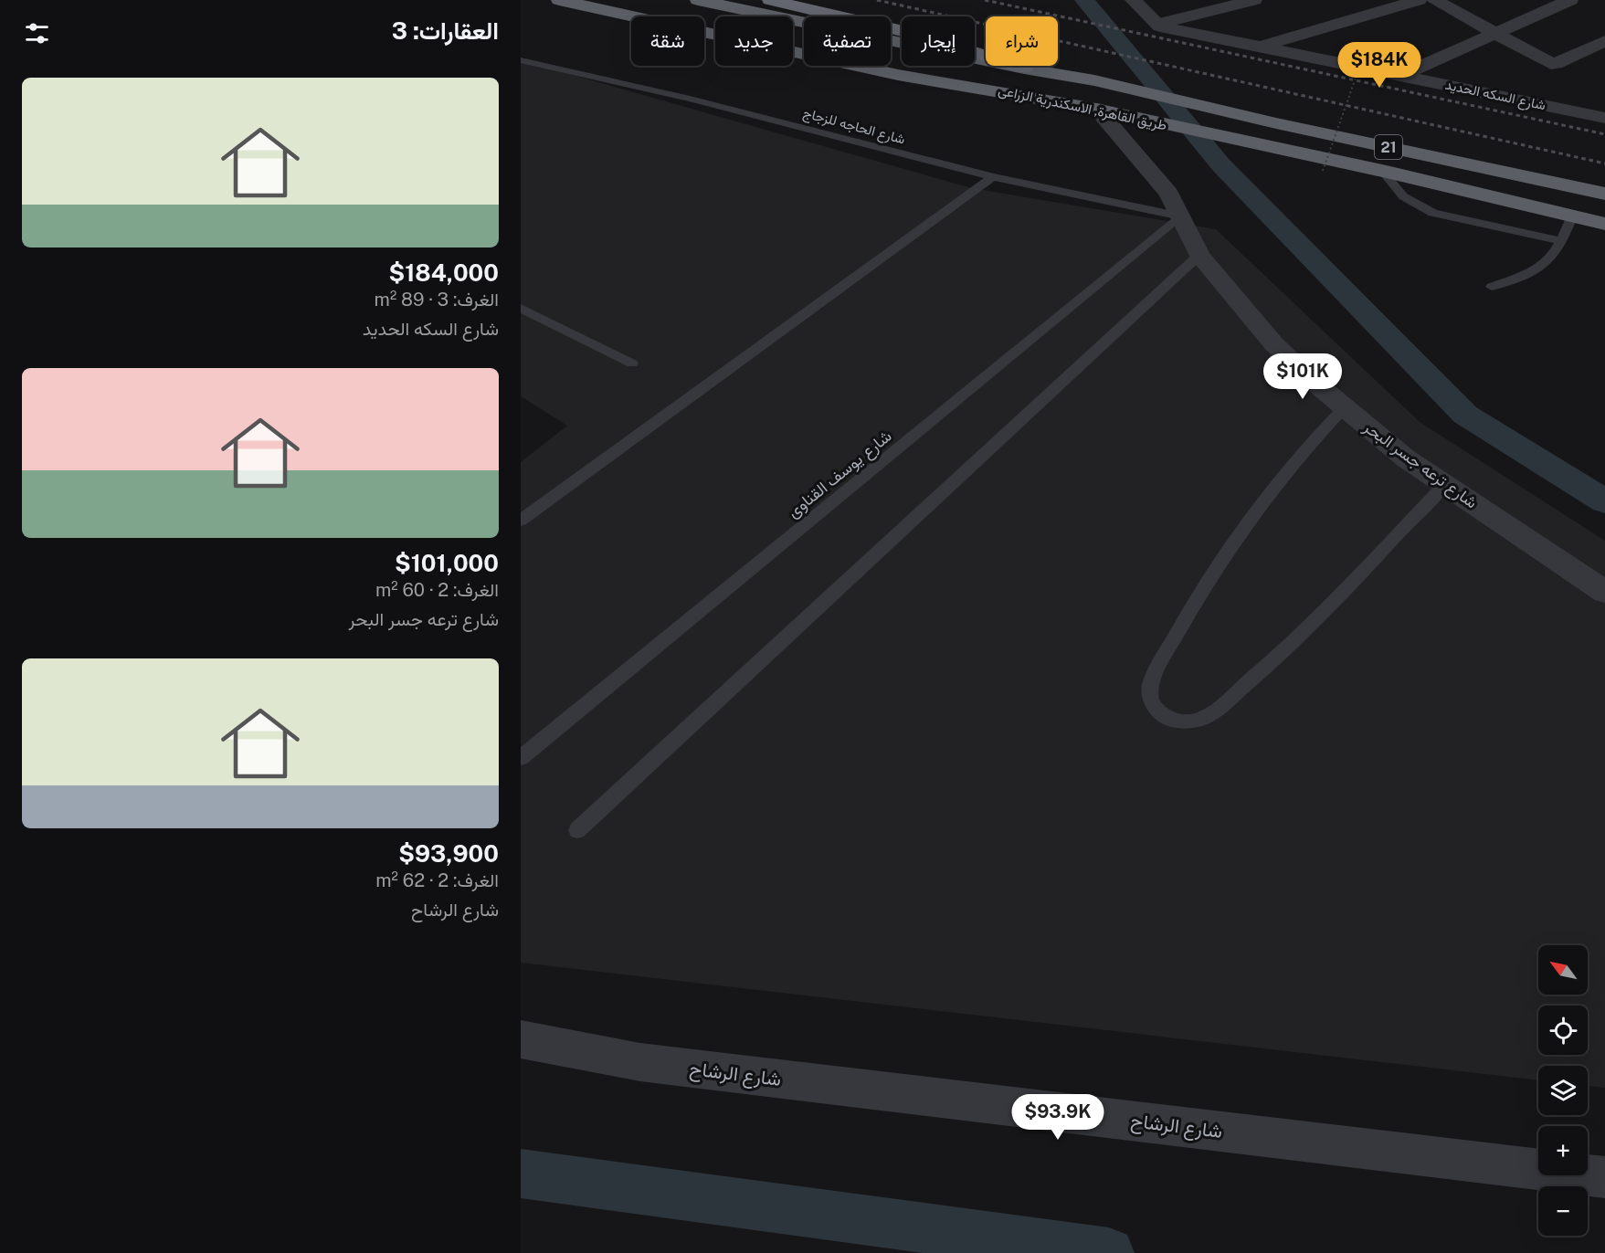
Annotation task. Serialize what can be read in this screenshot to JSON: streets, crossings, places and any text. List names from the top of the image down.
{
  "streets": {
    "highway": ["طريق القاهرة, الاسكندرية الزراعى", "21"],
    "street": ["شارع السكه الحديد", "شارع ترعه جسر البحر", "شارع الرشاح"],
    "lane": ["شارع الحاجه للزجاج", "شارع يوسف القناوى"]
  },
  "crossings": [
    ["طريق القاهرة, الاسكندرية الزراعى", "شارع ترعه جسر البحر"],
    ["شارع الحاجه للزجاج", "شارع ترعه جسر البحر"],
    ["شارع الحاجه للزجاج", "شارع يوسف القناوى"],
    ["شارع ترعه جسر البحر", "شارع يوسف القناوى"]
  ],
  "north": "top left",
  "page": {
    "heading": "العقارات: 3",
    "chip": [
      "شراء",
      "إيجار",
      "تصفية",
      "جديد",
      "شقة"
    ],
    "price": ["$184K", "$101K", "$93.9K"],
    "list": [
      {
        "name": "$184,000",
        "note": "الغرف: 3 · 89 m² · شارع السكه الحديد"
      },
      {
        "name": "$101,000",
        "note": "الغرف: 2 · 60 m² · شارع ترعه جسر البحر"
      },
      {
        "name": "$93,900",
        "note": "الغرف: 2 · 62 m² · شارع الرشاح"
      }
    ],
    "map_buttons": ["+", "−"]
  }
}
